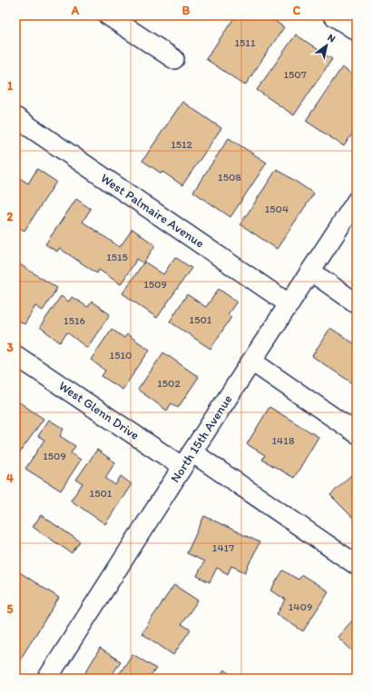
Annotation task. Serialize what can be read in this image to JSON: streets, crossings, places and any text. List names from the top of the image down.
{
  "streets": {
    "street": ["West Palmaire Avenue", "West Glenn Drive", "North 15th Avenue"]
  },
  "crossings": [
    ["West Palmaire Avenue", "North 15th Avenue"],
    ["West Glenn Drive", "North 15th Avenue"]
  ],
  "house_numbers": [
    "1511",
    "1507",
    "1512",
    "1508",
    "1504",
    "1515",
    "1509",
    "1501",
    "1516",
    "1510",
    "1502",
    "1418",
    "1509",
    "1501",
    "1417",
    "1409"
  ],
  "north": "top right",
  "grid": {
    "columns": ["A", "B", "C"],
    "rows": [
      "1",
      "2",
      "3",
      "4",
      "5"
    ]
  }
}
